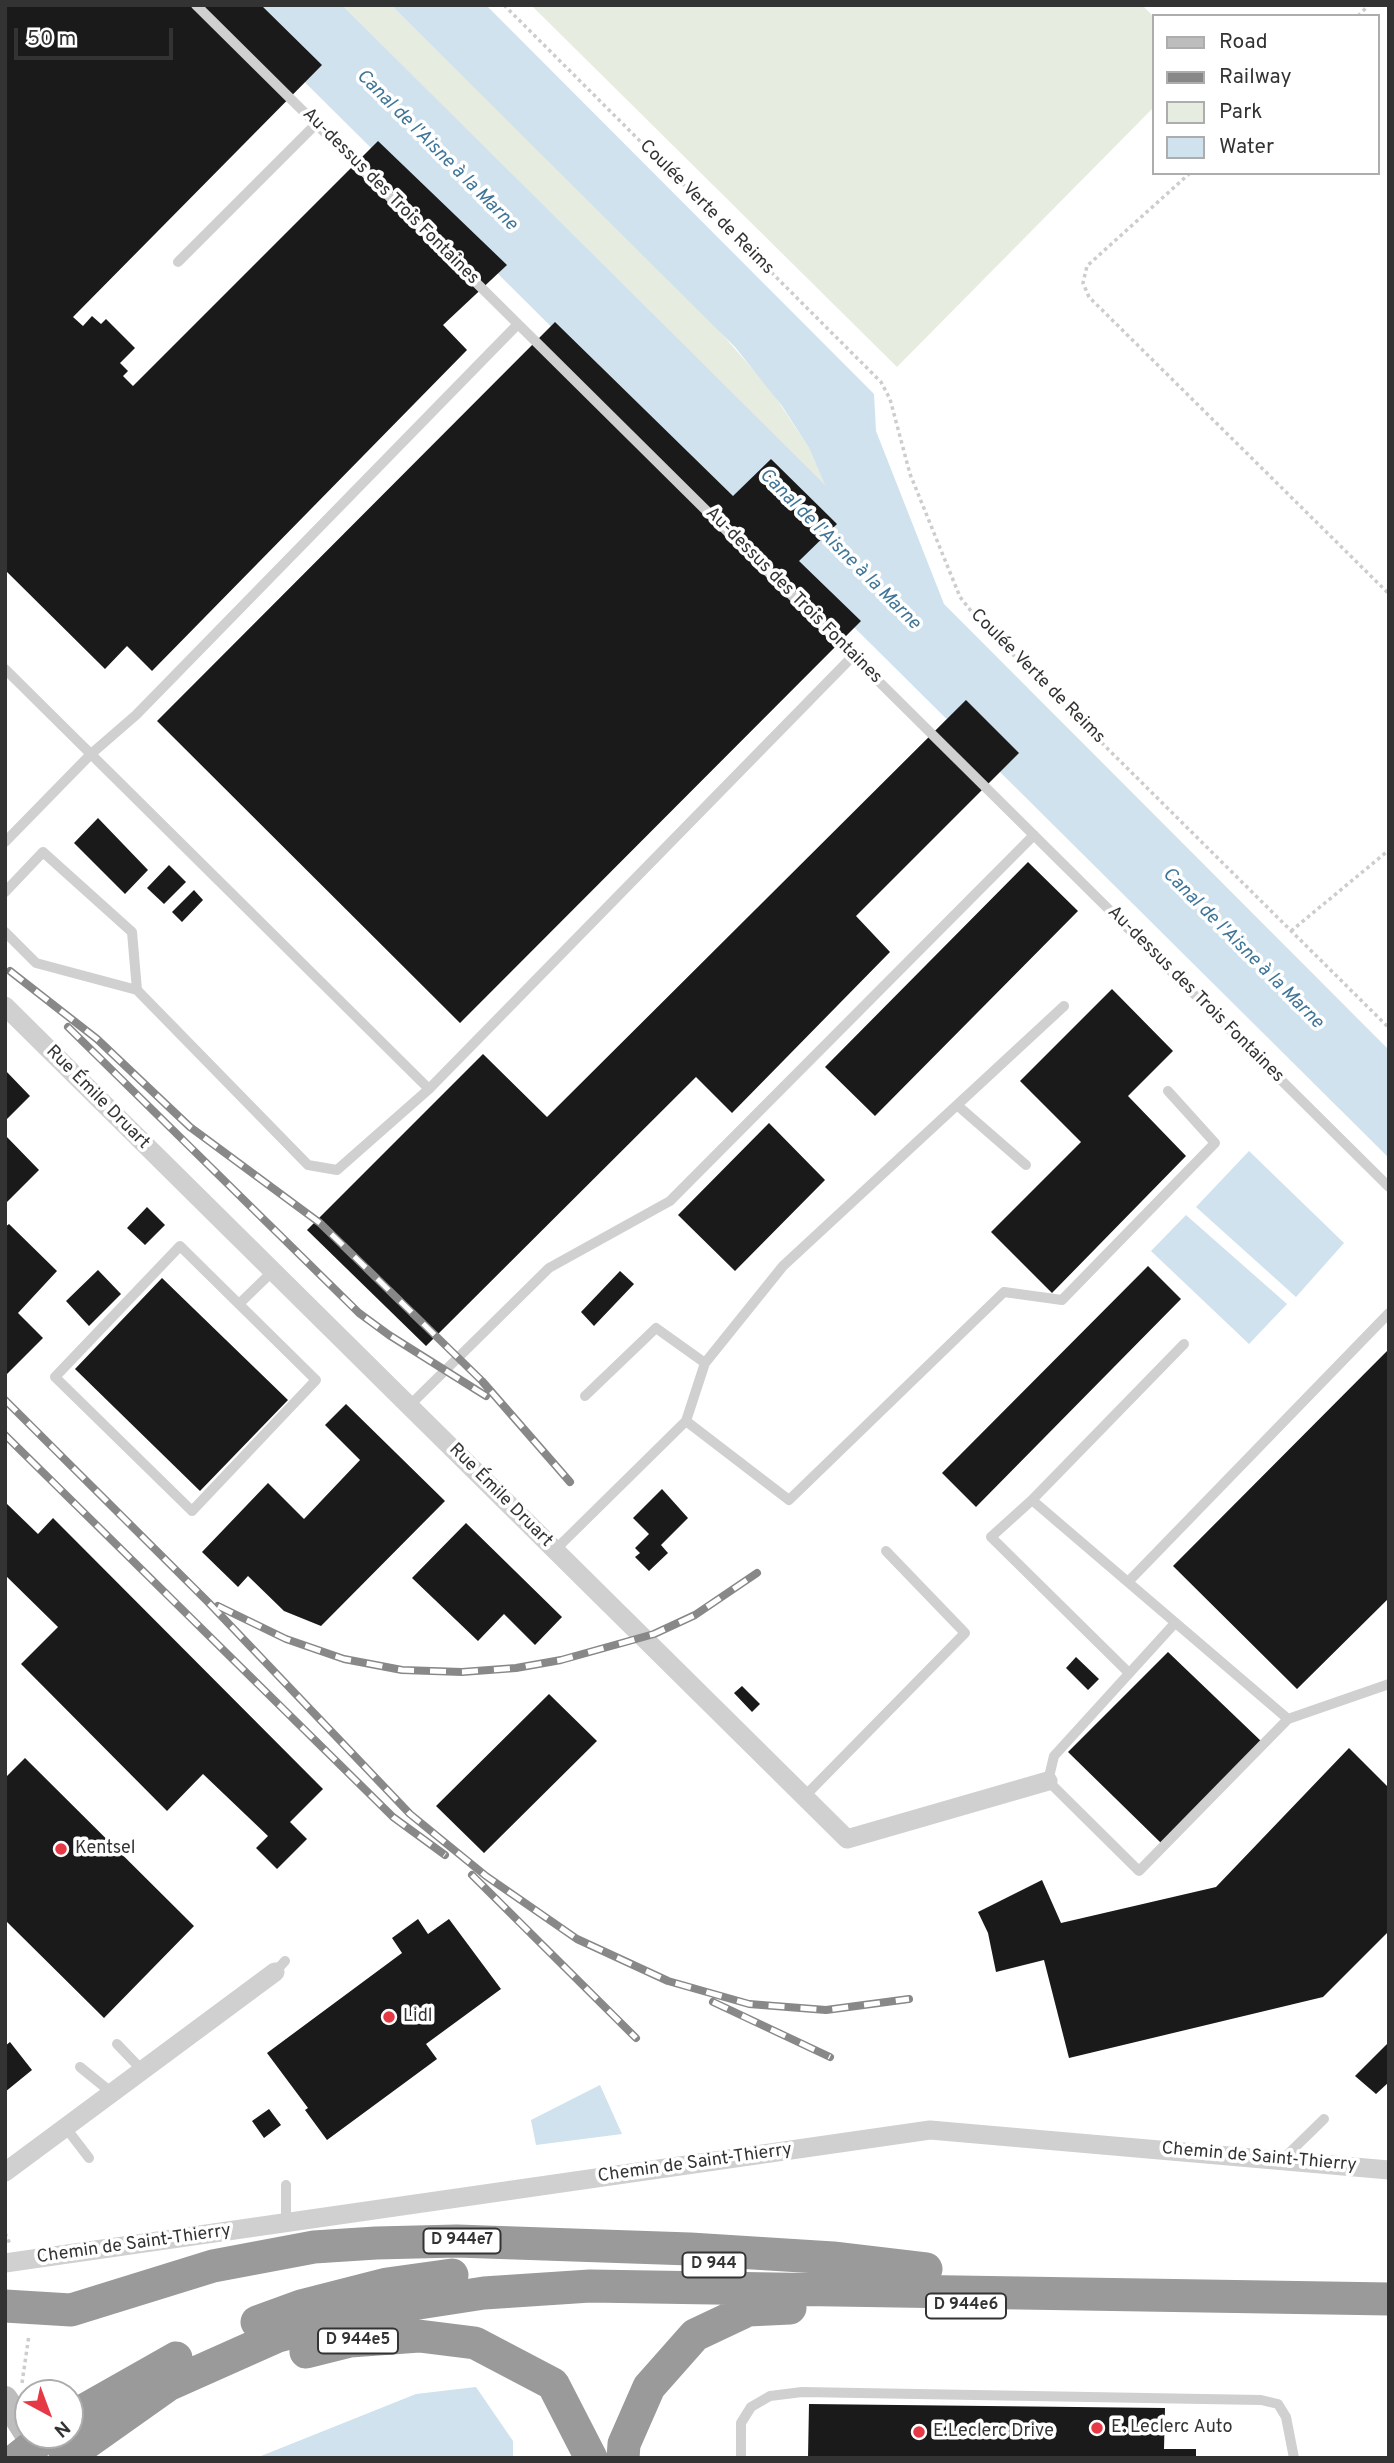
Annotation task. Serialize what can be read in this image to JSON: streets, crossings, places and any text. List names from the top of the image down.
{
  "streets": {
    "highway": [
      "D 944e7",
      "D 944",
      "D 944e6",
      "D 944e5"
    ],
    "street": ["Rue Émile Druart", "Chemin de Saint-Thierry"],
    "lane": ["Au-dessus des Trois Fontaines"],
    "path": ["Coulée Verte de Reims"]
  },
  "crossings": [
    ["D 944e7", "D 944"],
    ["D 944", "D 944e6"]
  ],
  "water": ["Canal de l'Aisne à la Marne"],
  "places": [
    "Kentsel",
    "Lidl",
    "E. Leclerc Auto",
    "E.Leclerc Drive"
  ],
  "legend": [
    "Road",
    "Railway",
    "Park",
    "Water"
  ],
  "scale_bar": "50 m",
  "north": "bottom right"
}
